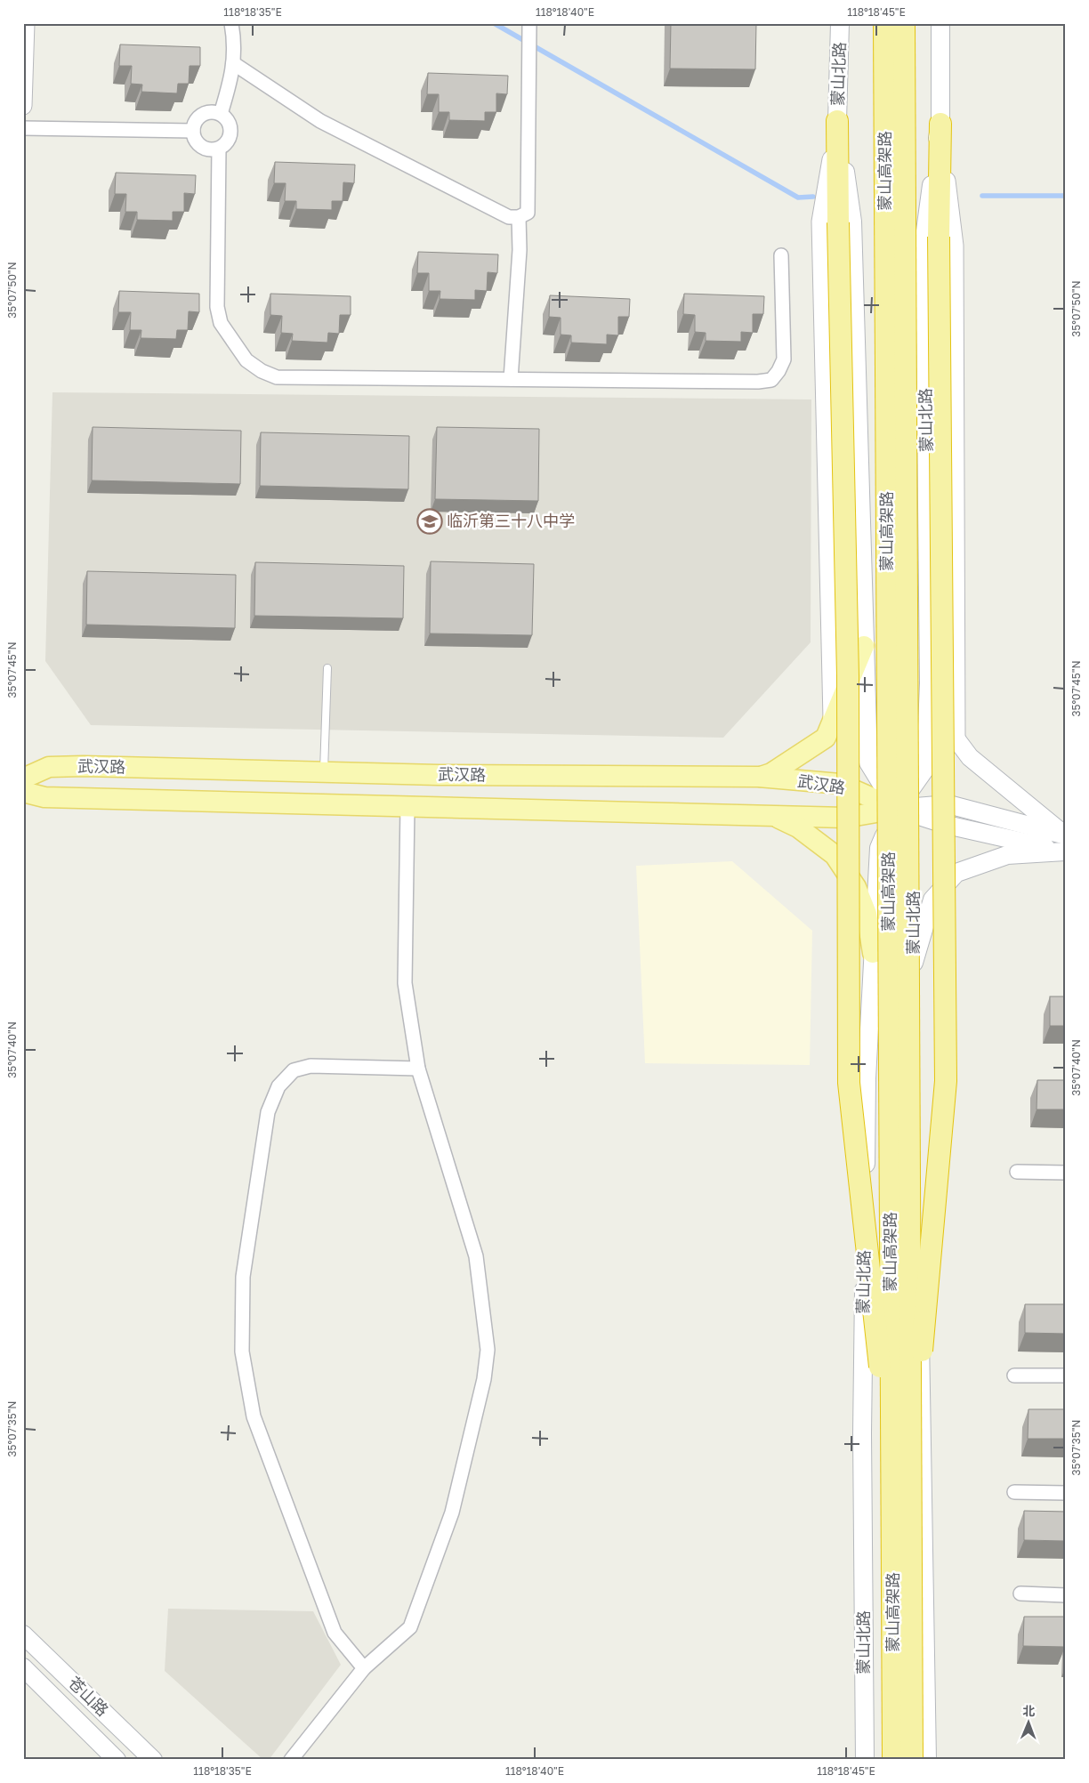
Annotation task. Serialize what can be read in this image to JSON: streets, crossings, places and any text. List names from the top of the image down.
{
  "streets": {
    "highway": ["蒙山高架路"],
    "main road": ["蒙山北路", "武汉路", "苍山路"]
  },
  "crossings": [
    ["蒙山北路", "武汉路"]
  ],
  "places": {
    "school or university": ["临沂第三十八中学"]
  },
  "north": "top",
  "coordinates": [
    "118°18'35\"E",
    "118°18'40\"E",
    "118°18'45\"E",
    "35°07'50\"N",
    "35°07'45\"N",
    "35°07'40\"N",
    "35°07'35\"N"
  ]
}
